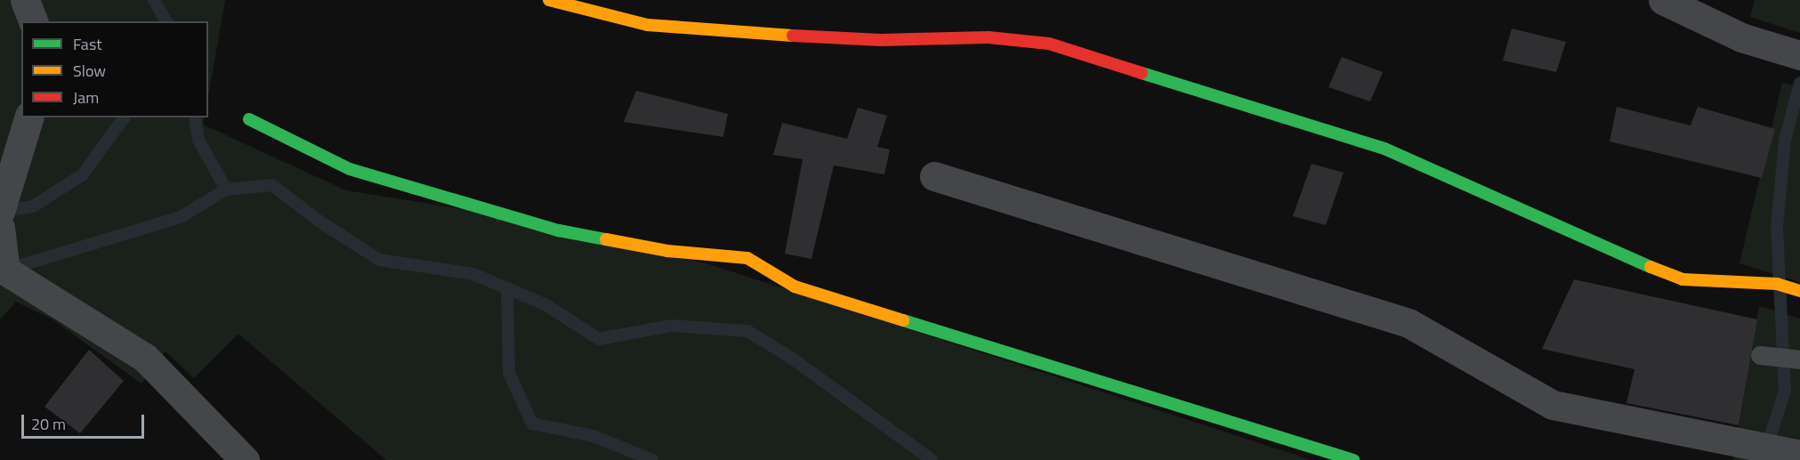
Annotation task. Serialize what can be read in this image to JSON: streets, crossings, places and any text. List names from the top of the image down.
{
  "legend": ["Fast", "Slow", "Jam"],
  "scale_bar": "20 m"
}
